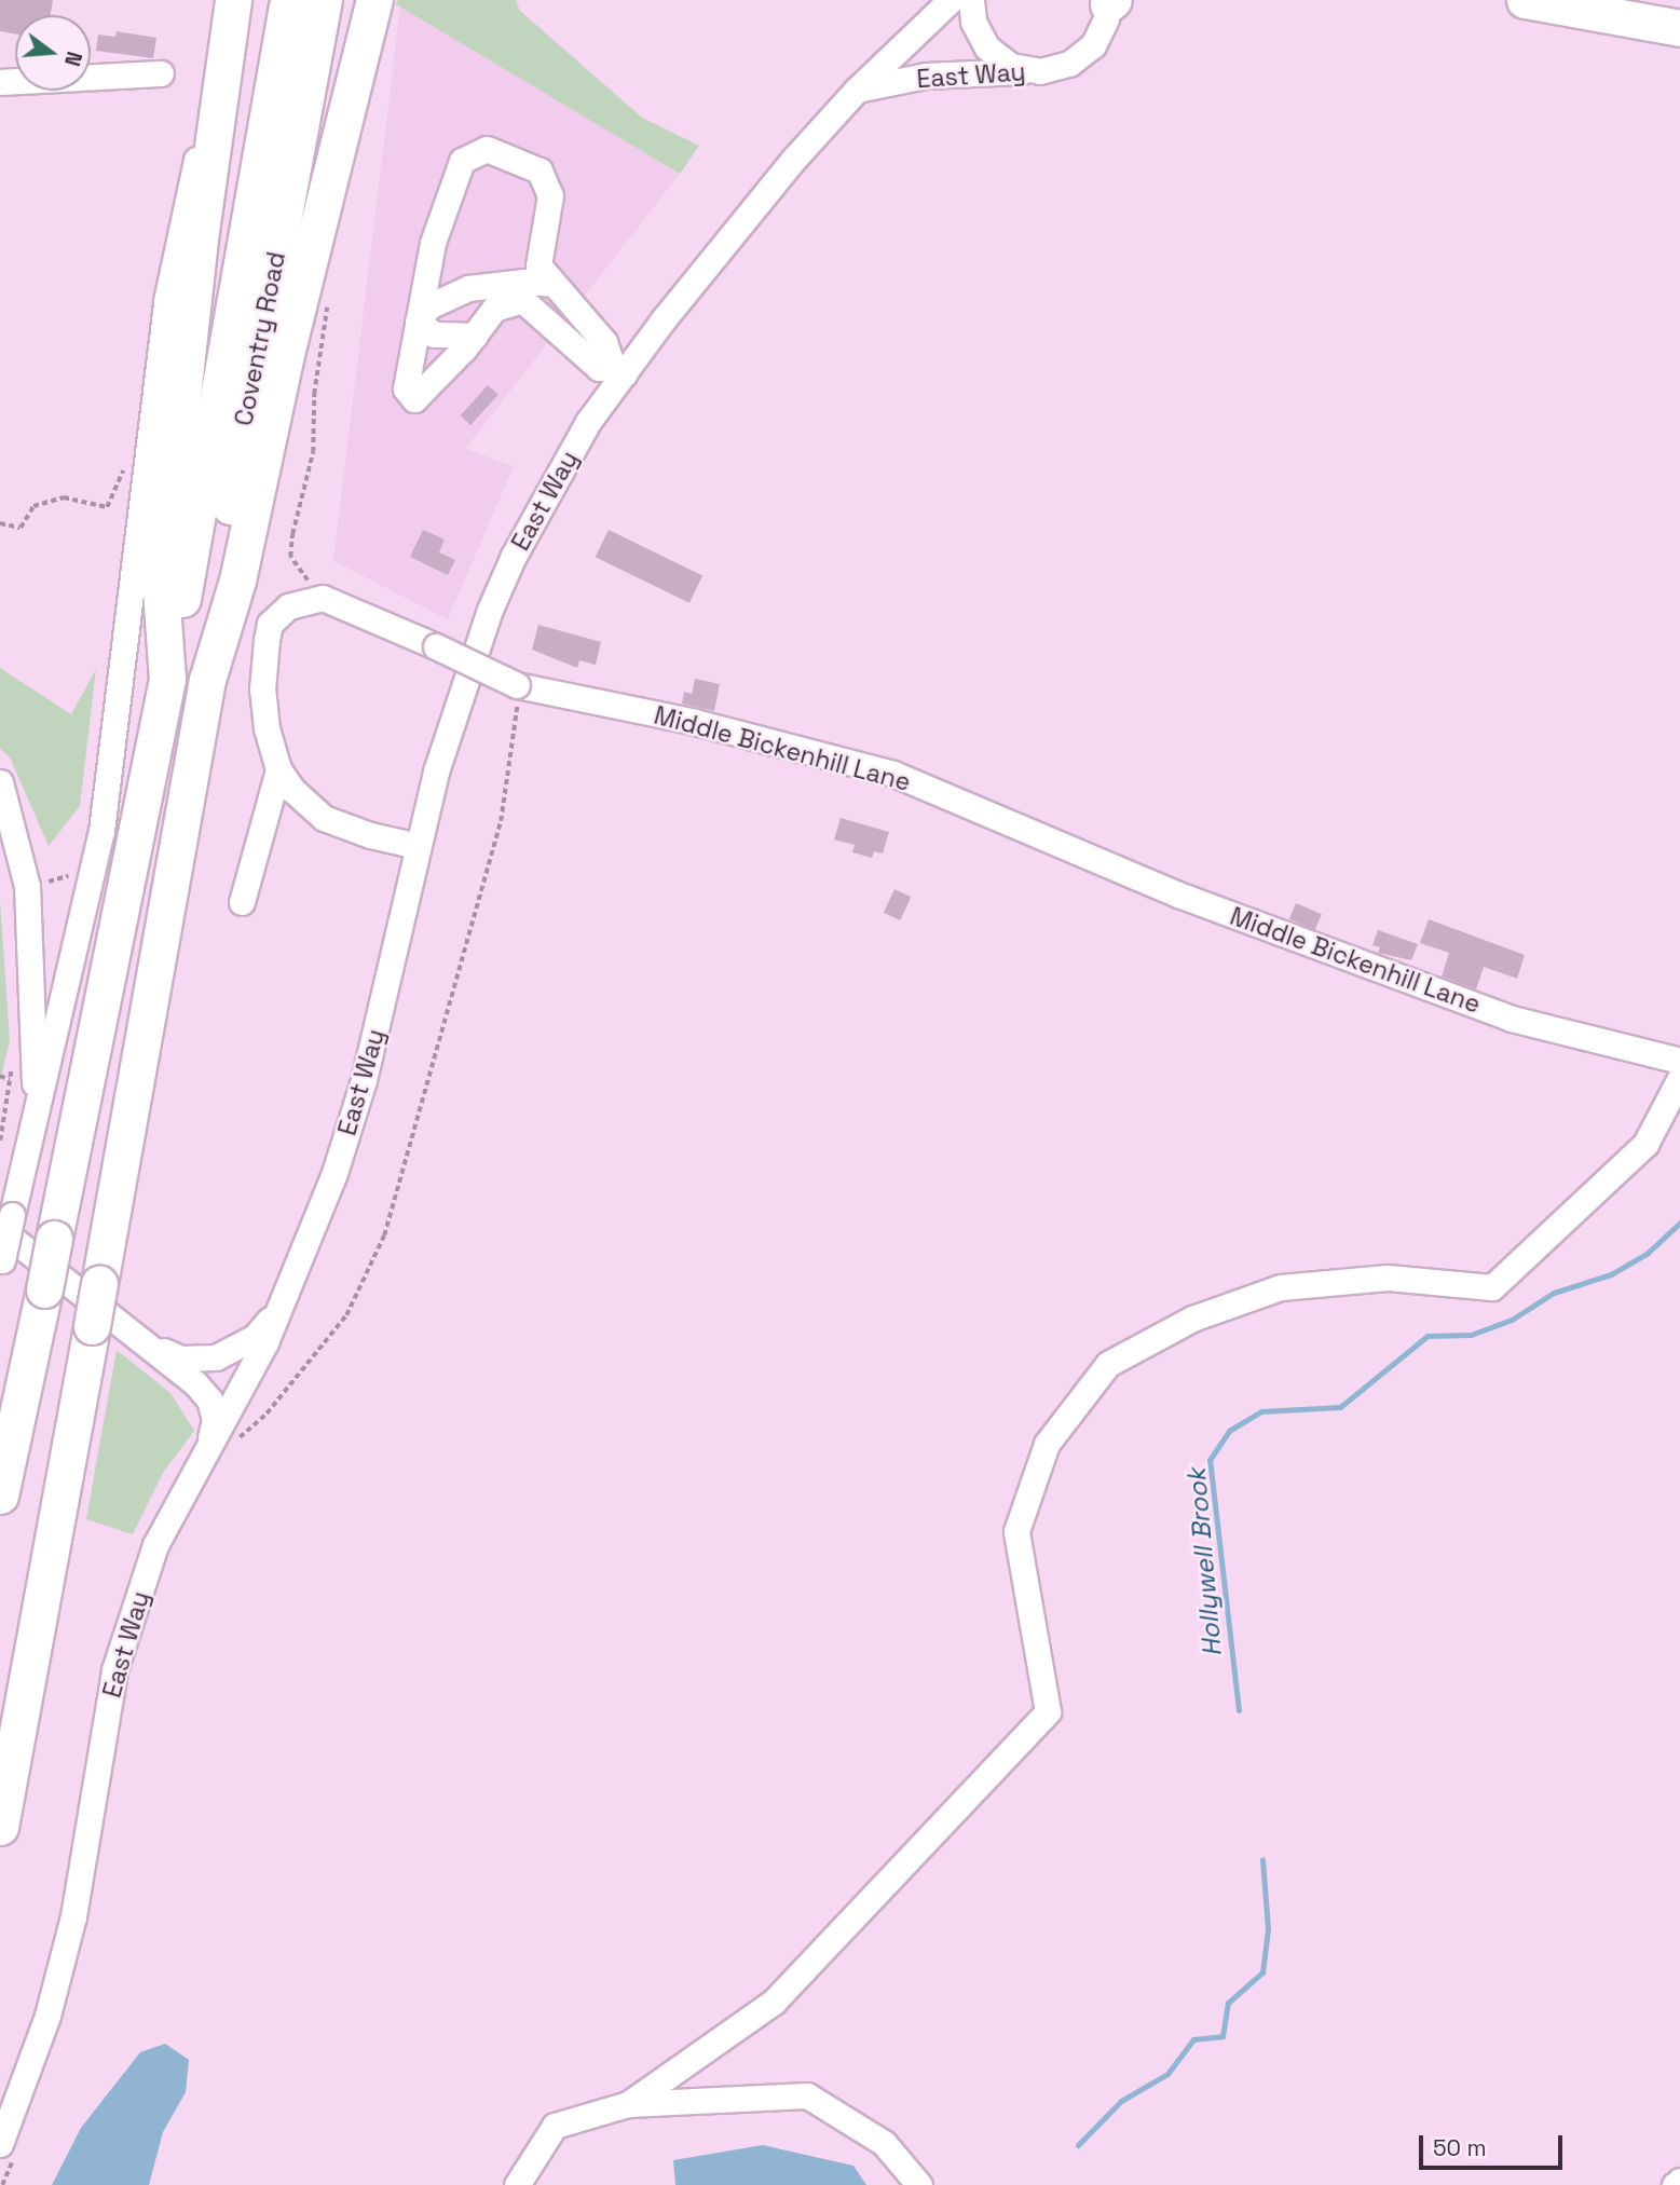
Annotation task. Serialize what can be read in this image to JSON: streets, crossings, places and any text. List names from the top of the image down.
{
  "streets": {
    "highway": ["Coventry Road"],
    "street": ["East Way", "Middle Bickenhill Lane"]
  },
  "crossings": [
    ["East Way", "Middle Bickenhill Lane"]
  ],
  "water": ["Hollywell Brook"],
  "scale_bar": "50 m",
  "north": "right"
}
